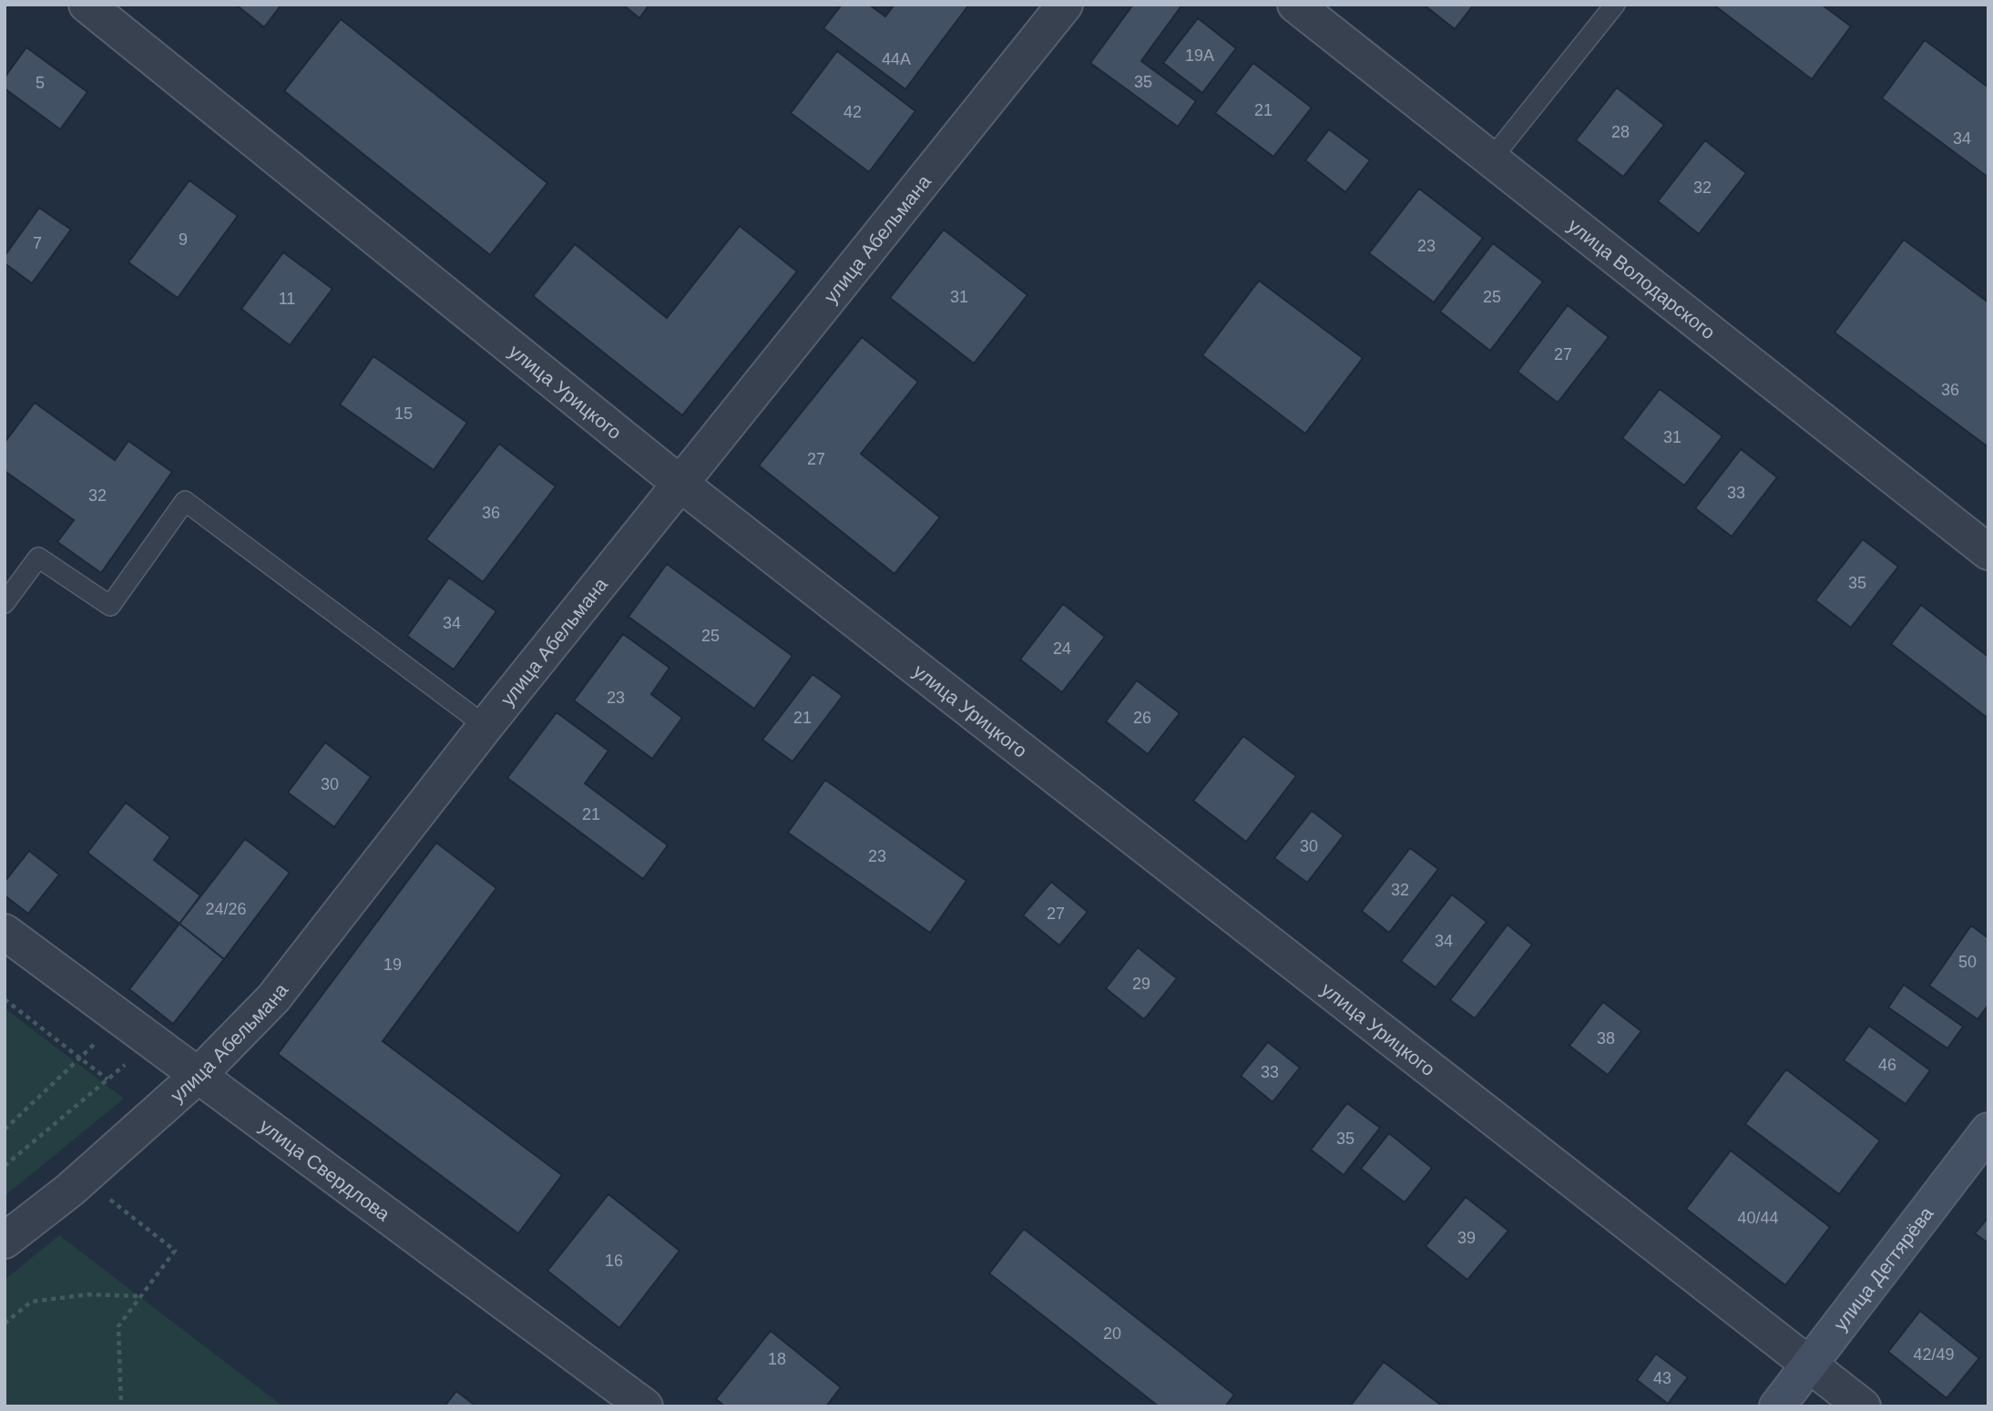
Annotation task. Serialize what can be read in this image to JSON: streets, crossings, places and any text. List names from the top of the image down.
{
  "streets": {
    "main road": ["улица Дегтярёва"],
    "street": [
      "улица Абельмана",
      "улица Володарского",
      "улица Урицкого",
      "улица Свердлова"
    ]
  },
  "crossings": [
    ["улица Абельмана", "улица Урицкого"],
    ["улица Абельмана", "улица Свердлова"],
    ["улица Урицкого", "улица Дегтярёва"]
  ],
  "house_numbers": [
    "19А",
    "44А",
    "35",
    "5",
    "21",
    "42",
    "28",
    "34",
    "32",
    "9",
    "7",
    "23",
    "31",
    "25",
    "11",
    "27",
    "36",
    "15",
    "31",
    "27",
    "33",
    "32",
    "36",
    "35",
    "34",
    "25",
    "24",
    "23",
    "21",
    "26",
    "30",
    "21",
    "30",
    "23",
    "32",
    "24/26",
    "27",
    "34",
    "50",
    "19",
    "29",
    "38",
    "46",
    "33",
    "35",
    "40/44",
    "39",
    "16",
    "20",
    "42/49",
    "18",
    "43"
  ]
}
